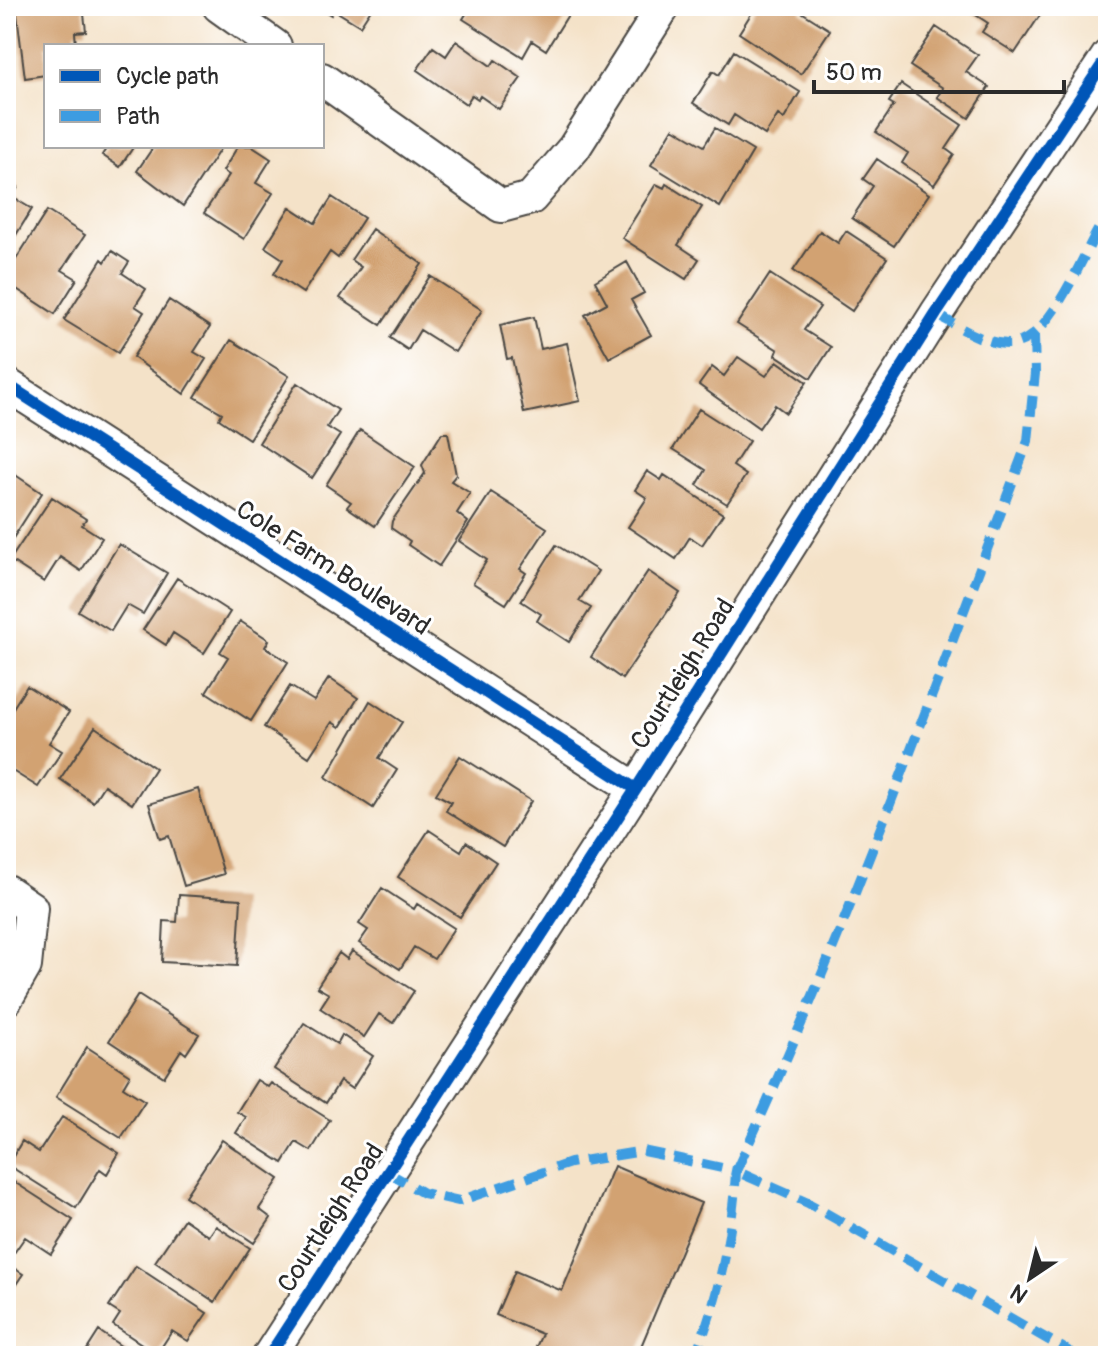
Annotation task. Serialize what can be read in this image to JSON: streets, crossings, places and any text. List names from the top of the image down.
{
  "streets": {
    "street": ["Cole Farm Boulevard", "Courtleigh Road"]
  },
  "crossings": [
    ["Cole Farm Boulevard", "Courtleigh Road"]
  ],
  "legend": ["Cycle path", "Path"],
  "scale_bar": "50 m",
  "north": "bottom left"
}
